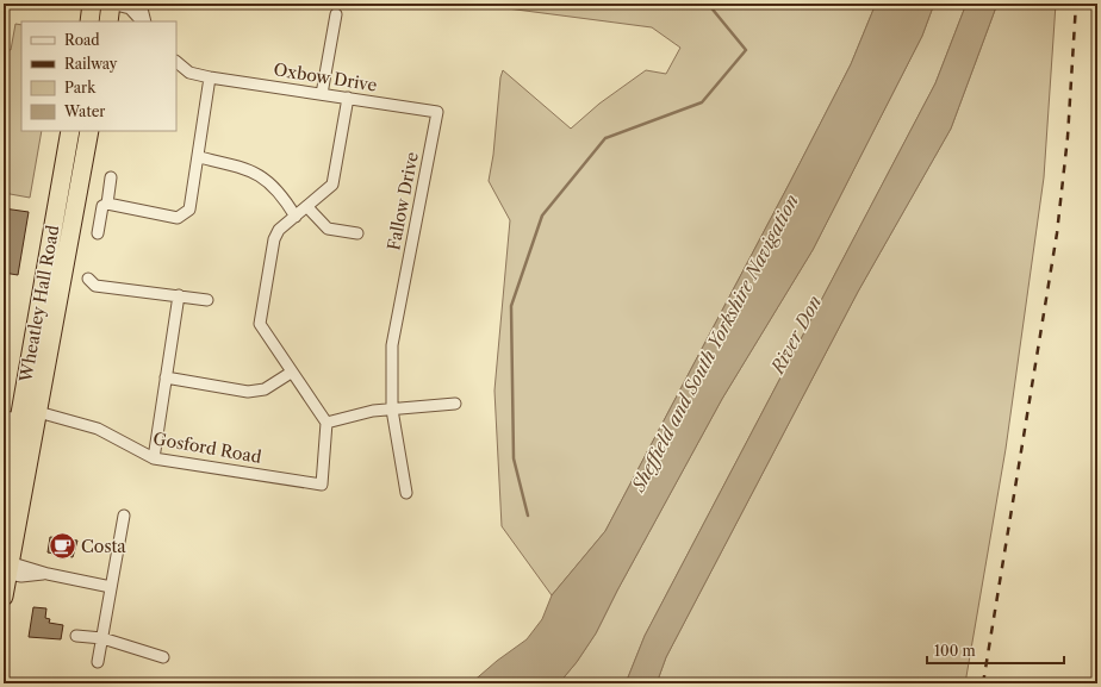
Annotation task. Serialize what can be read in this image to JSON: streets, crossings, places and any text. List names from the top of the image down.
{
  "streets": {
    "highway": ["Wheatley Hall Road"],
    "street": ["Oxbow Drive", "Fallow Drive", "Gosford Road"]
  },
  "crossings": [
    ["Oxbow Drive", "Fallow Drive"],
    ["Wheatley Hall Road", "Gosford Road"]
  ],
  "water": ["River Don", "Sheffield and South Yorkshire Navigation"],
  "places": {
    "cafe": ["Costa"]
  },
  "legend": [
    "Road",
    "Railway",
    "Park",
    "Water"
  ],
  "scale_bar": "100 m"
}
